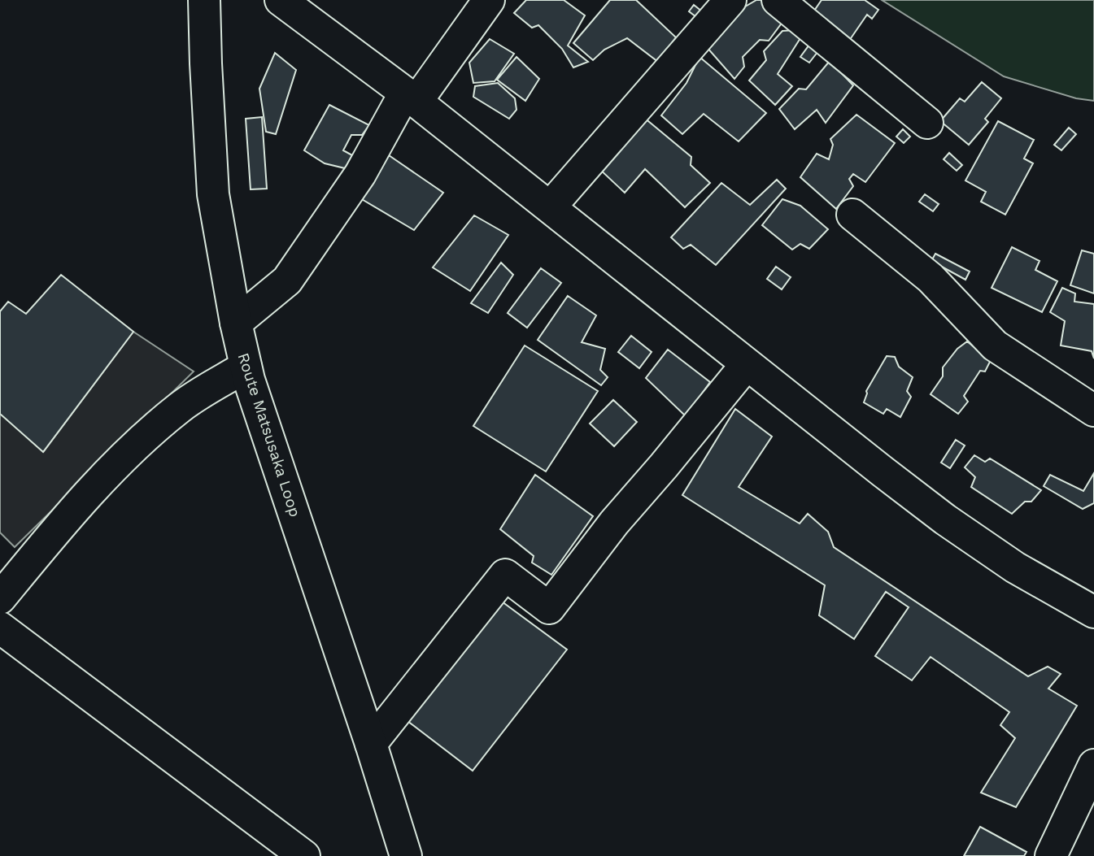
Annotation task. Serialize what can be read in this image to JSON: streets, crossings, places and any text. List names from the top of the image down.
{
  "streets": {
    "street": ["Route Matsusaka Loop"]
  }
}
